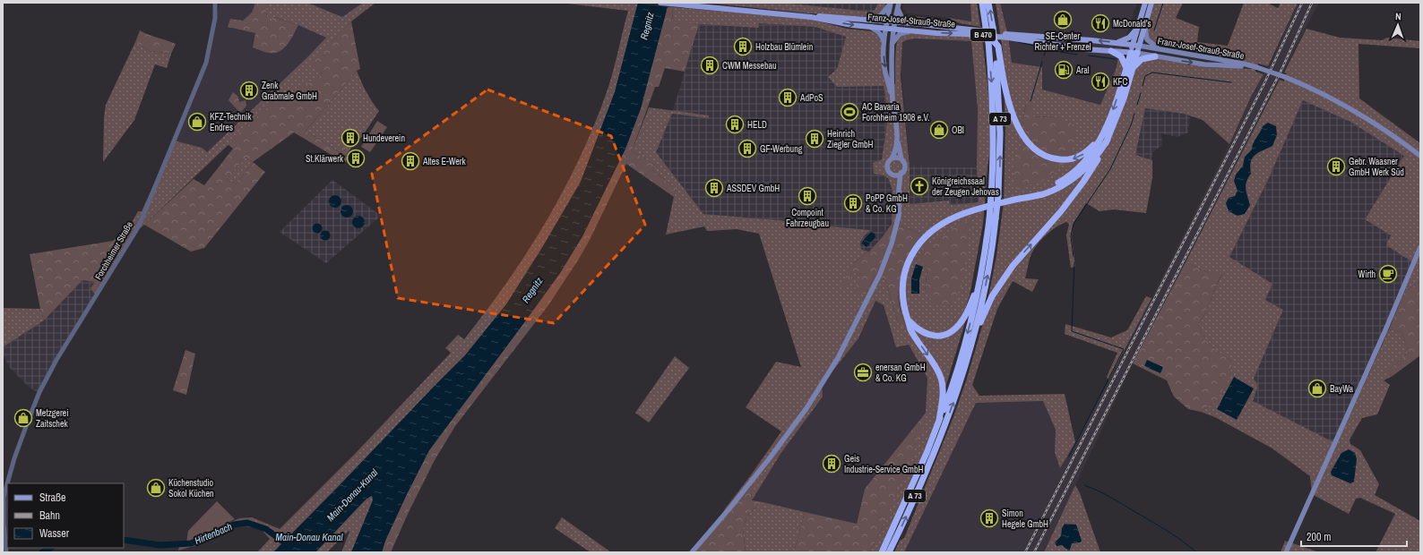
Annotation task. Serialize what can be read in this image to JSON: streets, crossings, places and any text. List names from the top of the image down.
{
  "streets": {
    "highway": ["A 73"],
    "main road": ["Franz-Josef-Strauß-Straße", "B 470"],
    "street": ["Forchheimer Straße"]
  },
  "water": [
    "Regnitz",
    "Main-Donau-Kanal",
    "Hirtenbach",
    "Main-Donau Kanal"
  ],
  "places": {
    "shop": [
      "SE-Center Richter + Frenzel",
      "KFZ-Technik Endres",
      "OBI",
      "BayWa",
      "Metzgerei Zaitschek",
      "Küchenstudio Sokol Küchen"
    ],
    "restaurant": ["McDonald's", "KFC"],
    "building": [
      "Holzbau Blümlein",
      "CWM Messebau",
      "Zenk Grabmale GmbH",
      "AdPoS",
      "HELD",
      "Hundeverein",
      "Heinrich Ziegler GmbH",
      "GF-Werbung",
      "St.Klärwerk",
      "Altes E-Werk",
      "Gebr. Waasner GmbH Werk Süd",
      "ASSDEV GmbH",
      "Compoint Fahrzeugbau",
      "PoPP GmbH & Co. KG",
      "Geis Industrie-Service GmbH",
      "Simon Hegele GmbH"
    ],
    "fuel station": ["Aral"],
    "sports": ["AC Bavaria Forchheim 1908 e.V."],
    "church": ["Königreichssaal der Zeugen Jehovas"],
    "cafe": ["Wirth"],
    "office": ["enersan GmbH & Co. KG"]
  },
  "legend": ["Straße", "Bahn", "Wasser"],
  "scale_bar": "200 m",
  "north": "top"
}
